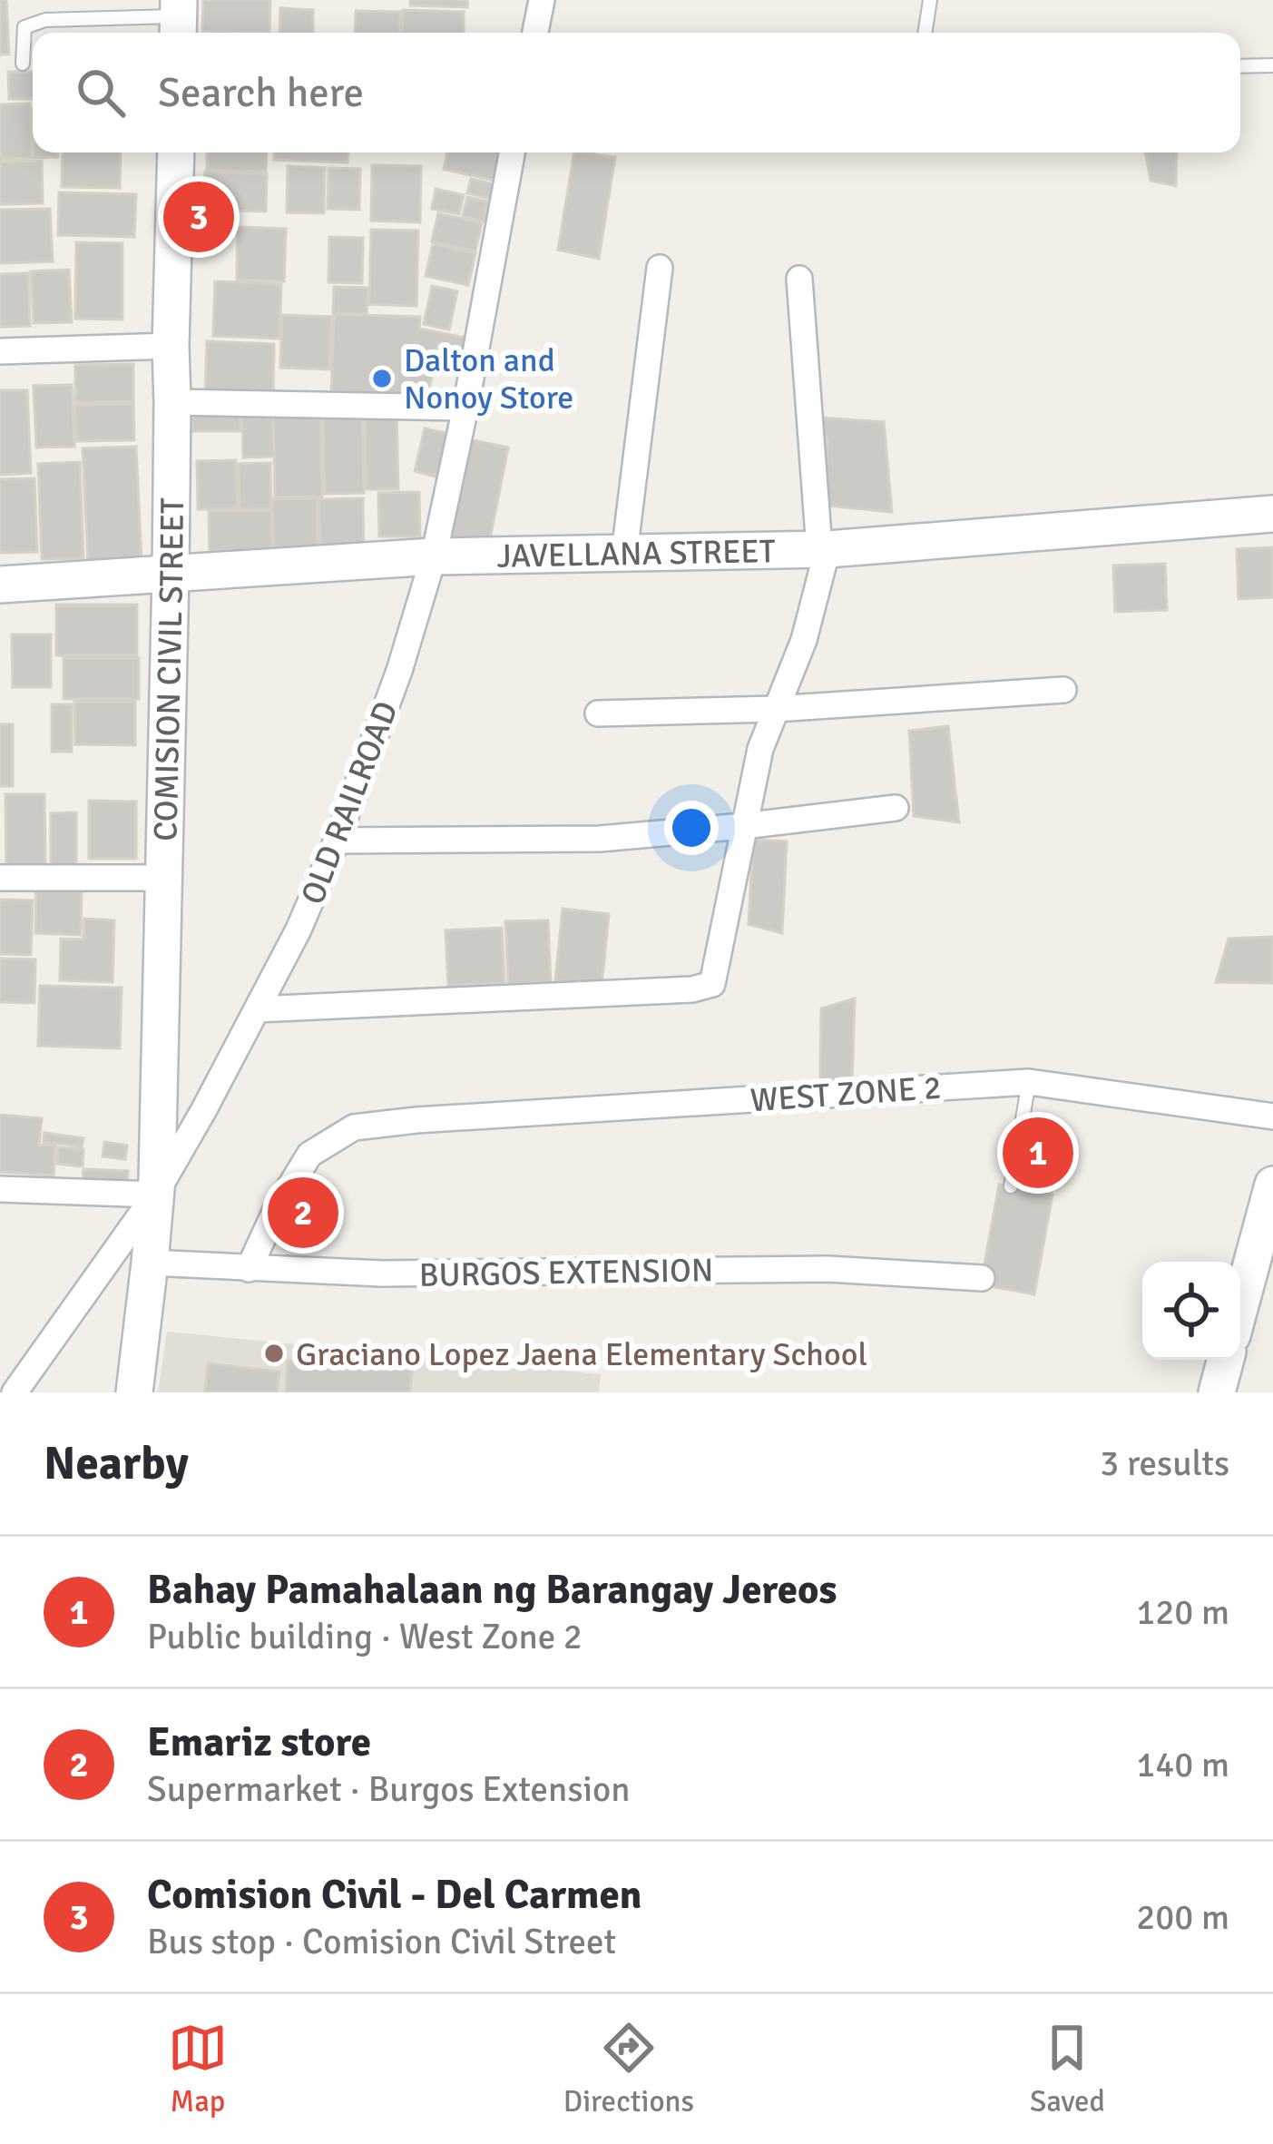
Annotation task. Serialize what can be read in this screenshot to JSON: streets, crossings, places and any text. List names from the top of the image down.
{
  "streets": {
    "street": [
      "JAVELLANA STREET",
      "COMISION CIVIL STREET",
      "OLD RAILROAD",
      "WEST ZONE 2",
      "BURGOS EXTENSION"
    ]
  },
  "crossings": [
    ["JAVELLANA STREET", "COMISION CIVIL STREET"],
    ["JAVELLANA STREET", "OLD RAILROAD"],
    ["COMISION CIVIL STREET", "OLD RAILROAD"],
    ["COMISION CIVIL STREET", "BURGOS EXTENSION"],
    ["WEST ZONE 2", "BURGOS EXTENSION"]
  ],
  "places": ["Dalton and Nonoy Store", "Graciano Lopez Jaena Elementary School"],
  "page": {
    "search": "Search here",
    "pins": ["3", "1", "2"],
    "heading": ["Nearby", "3 results"],
    "list": [
      {
        "mark": "1",
        "name": "Bahay Pamahalaan ng Barangay Jereos",
        "note": "Public building · West Zone 2",
        "value": "120 m"
      },
      {
        "mark": "2",
        "name": "Emariz store",
        "note": "Supermarket · Burgos Extension",
        "value": "140 m"
      },
      {
        "mark": "3",
        "name": "Comision Civil - Del Carmen",
        "note": "Bus stop · Comision Civil Street",
        "value": "200 m"
      }
    ],
    "nav": ["Map", "Directions", "Saved"]
  }
}
